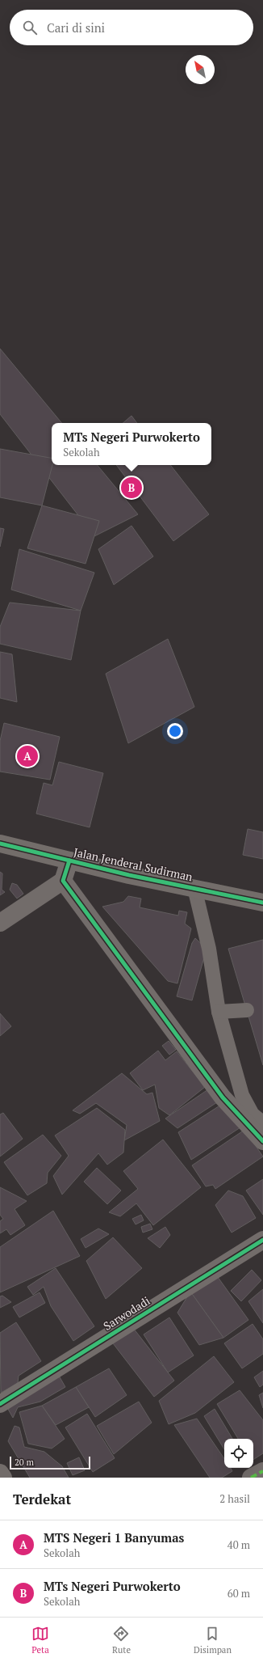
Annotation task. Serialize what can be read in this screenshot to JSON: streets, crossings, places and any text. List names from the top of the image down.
{
  "streets": {
    "main road": ["Jalan Jenderal Sudirman"],
    "street": ["Sarwodadi"]
  },
  "scale_bar": "20 m",
  "north": "top left",
  "page": {
    "search": "Cari di sini",
    "popup": ["MTs Negeri Purwokerto", "Sekolah"],
    "pins": ["B", "A"],
    "scale": "20 m",
    "heading": ["Terdekat", "2 hasil"],
    "list": [
      {
        "mark": "A",
        "name": "MTS Negeri 1 Banyumas",
        "note": "Sekolah",
        "value": "40 m"
      },
      {
        "mark": "B",
        "name": "MTs Negeri Purwokerto",
        "note": "Sekolah",
        "value": "60 m"
      }
    ],
    "nav": ["Peta", "Rute", "Disimpan"]
  }
}
